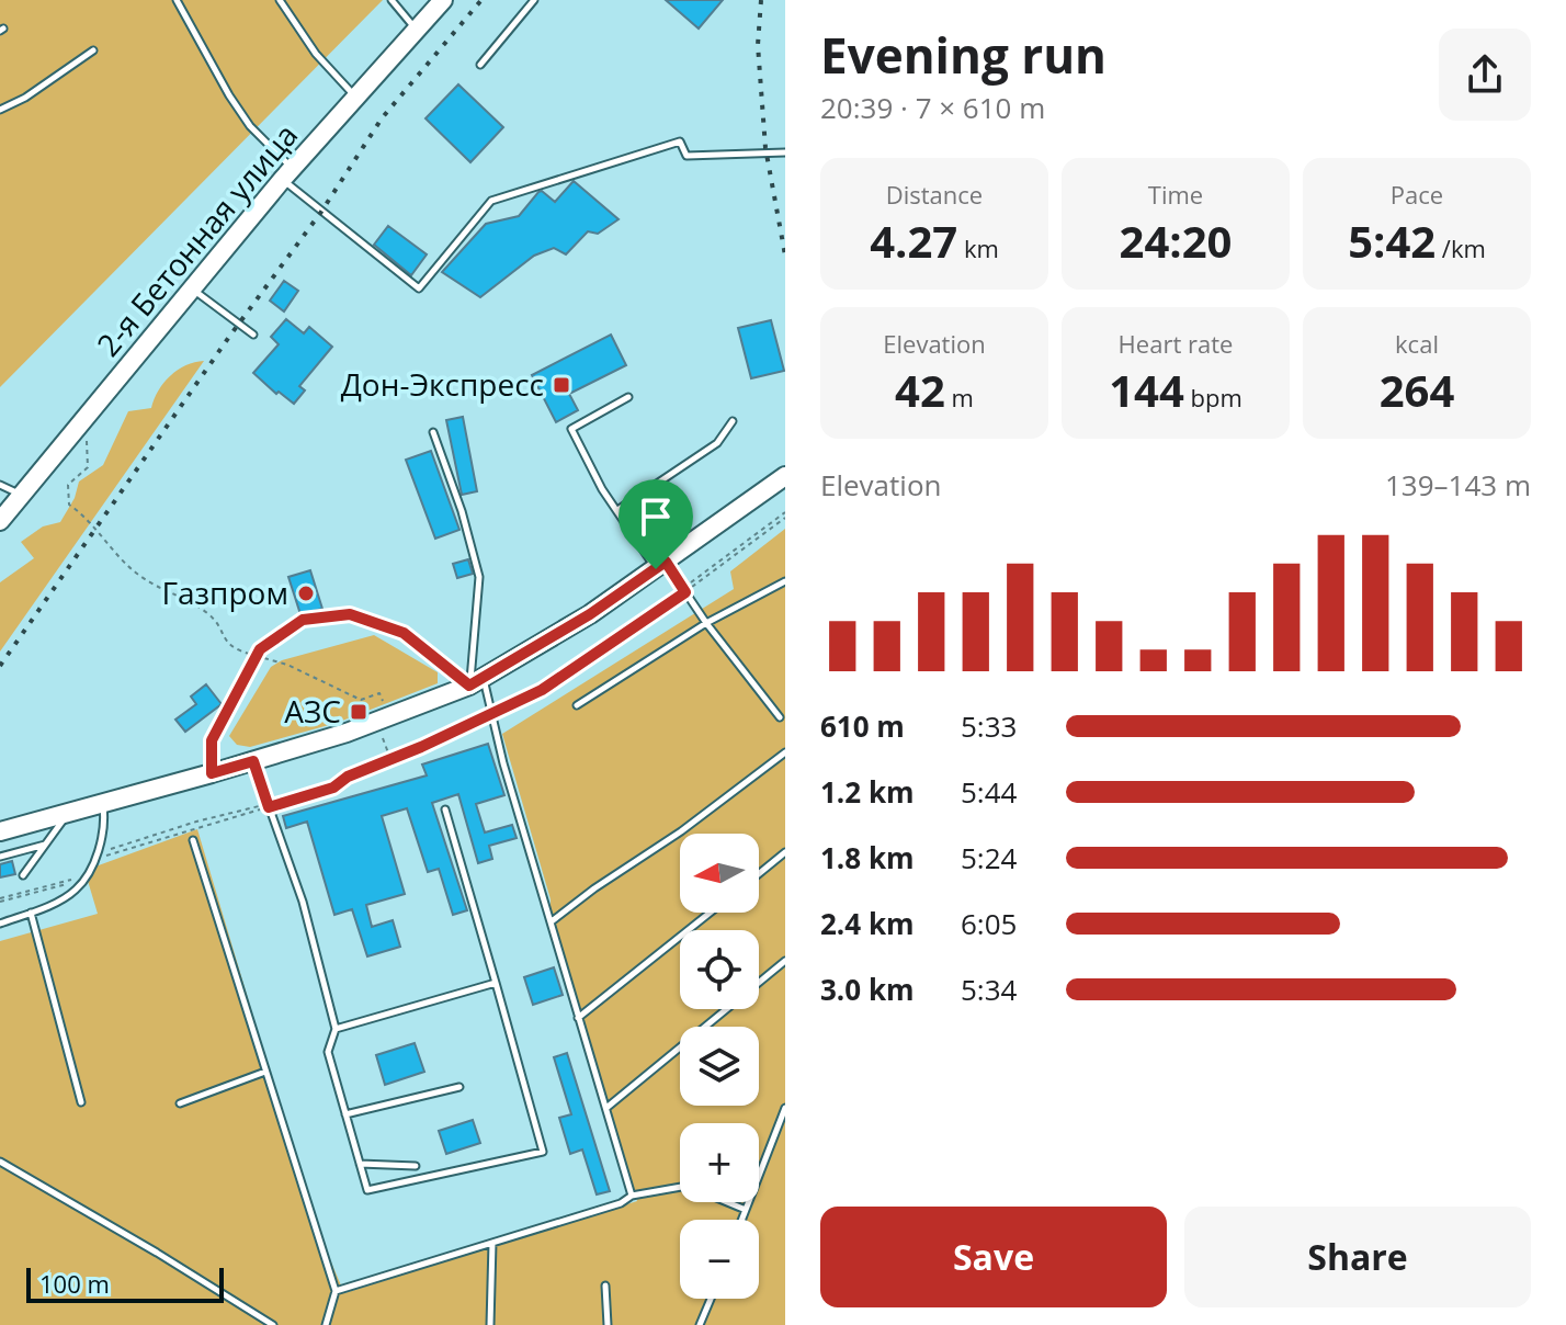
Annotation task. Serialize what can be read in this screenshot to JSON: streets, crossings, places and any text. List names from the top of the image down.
{
  "streets": {
    "main road": ["2-я Бетонная улица"]
  },
  "places": {
    "transit": ["Дон-Экспресс", "АЗС"],
    "other": ["Газпром"]
  },
  "scale_bar": "100 m",
  "north": "left",
  "page": {
    "heading": ["Evening run", "20:39 · 7 × 610 m"],
    "stats": [
      ["Distance", "4.27 km"],
      ["Time", "24:20"],
      ["Pace", "5:42 /km"],
      ["Elevation", "42 m"],
      ["Heart rate", "144 bpm"],
      ["kcal", "264"]
    ],
    "chart": ["Elevation", "139–143 m"],
    "list": [
      {
        "name": "610 m",
        "note": "5:33"
      },
      {
        "name": "1.2 km",
        "note": "5:44"
      },
      {
        "name": "1.8 km",
        "note": "5:24"
      },
      {
        "name": "2.4 km",
        "note": "6:05"
      },
      {
        "name": "3.0 km",
        "note": "5:34"
      }
    ],
    "map_buttons": ["+", "−"],
    "buttons": ["Save", "Share"],
    "scale": "100 m"
  }
}
